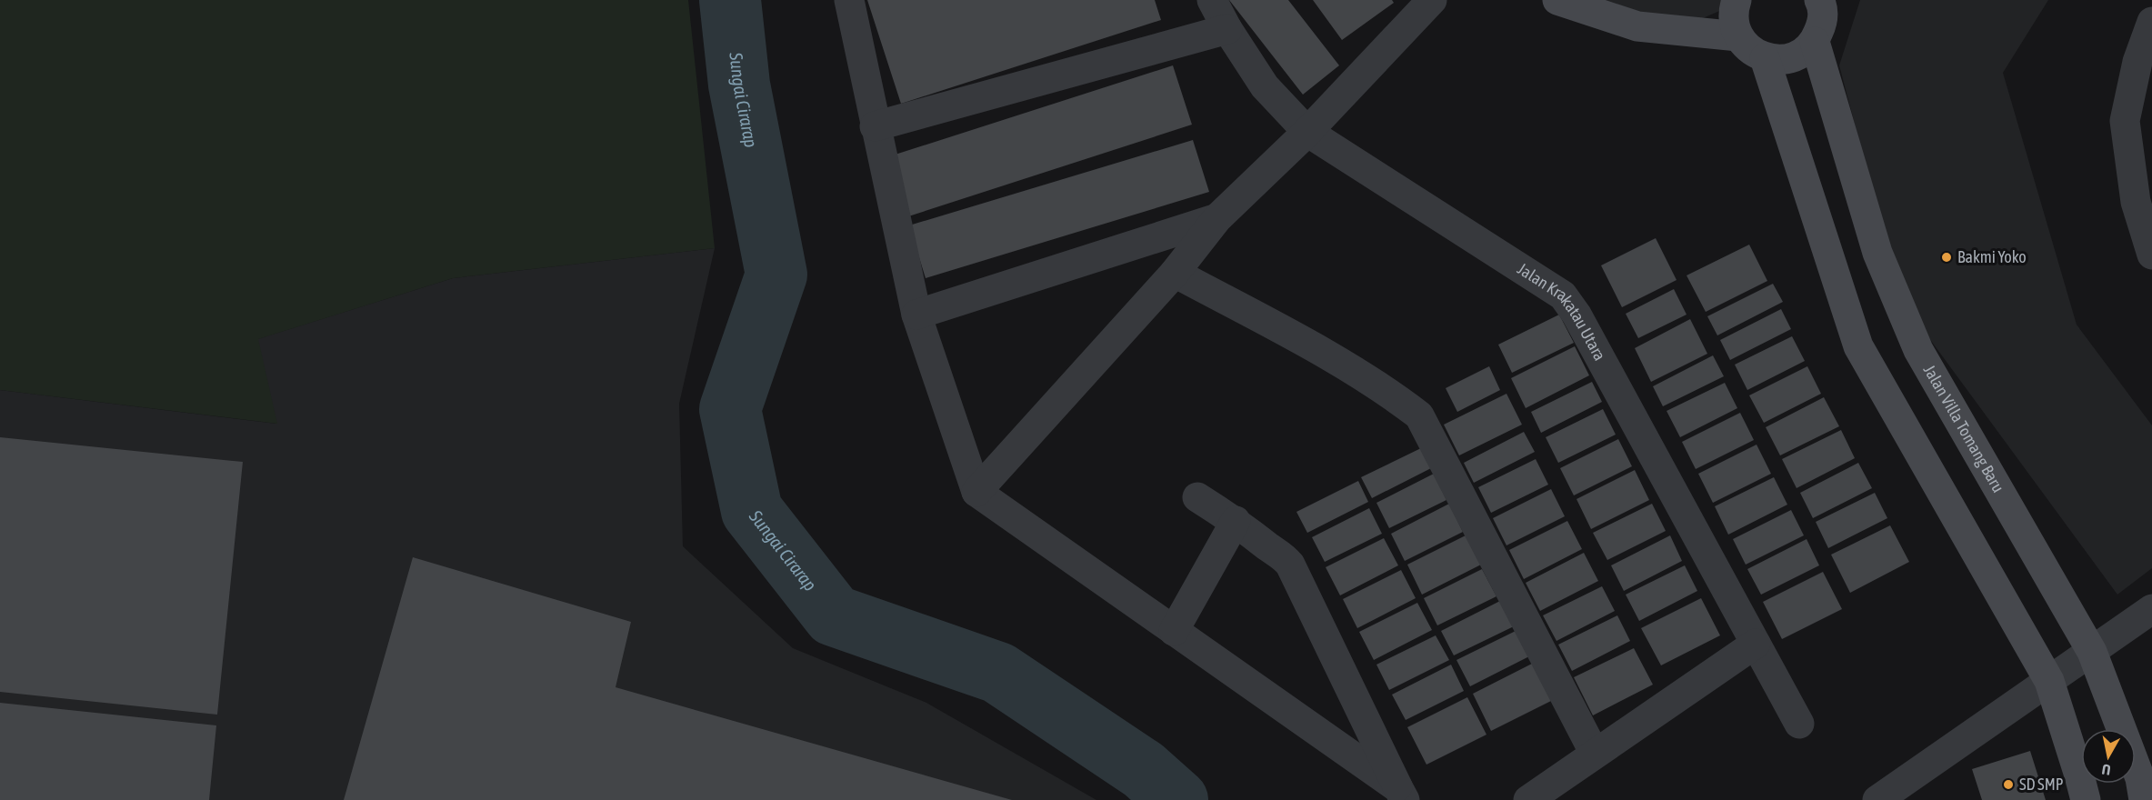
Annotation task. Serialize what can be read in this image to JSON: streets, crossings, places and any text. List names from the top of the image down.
{
  "streets": {
    "street": ["Jalan Krakatau Utara", "Jalan Villa Tomang Baru"]
  },
  "water": ["Sungai Cirarap"],
  "places": ["Bakmi Yoko", "SD SMP"],
  "north": "bottom"
}
